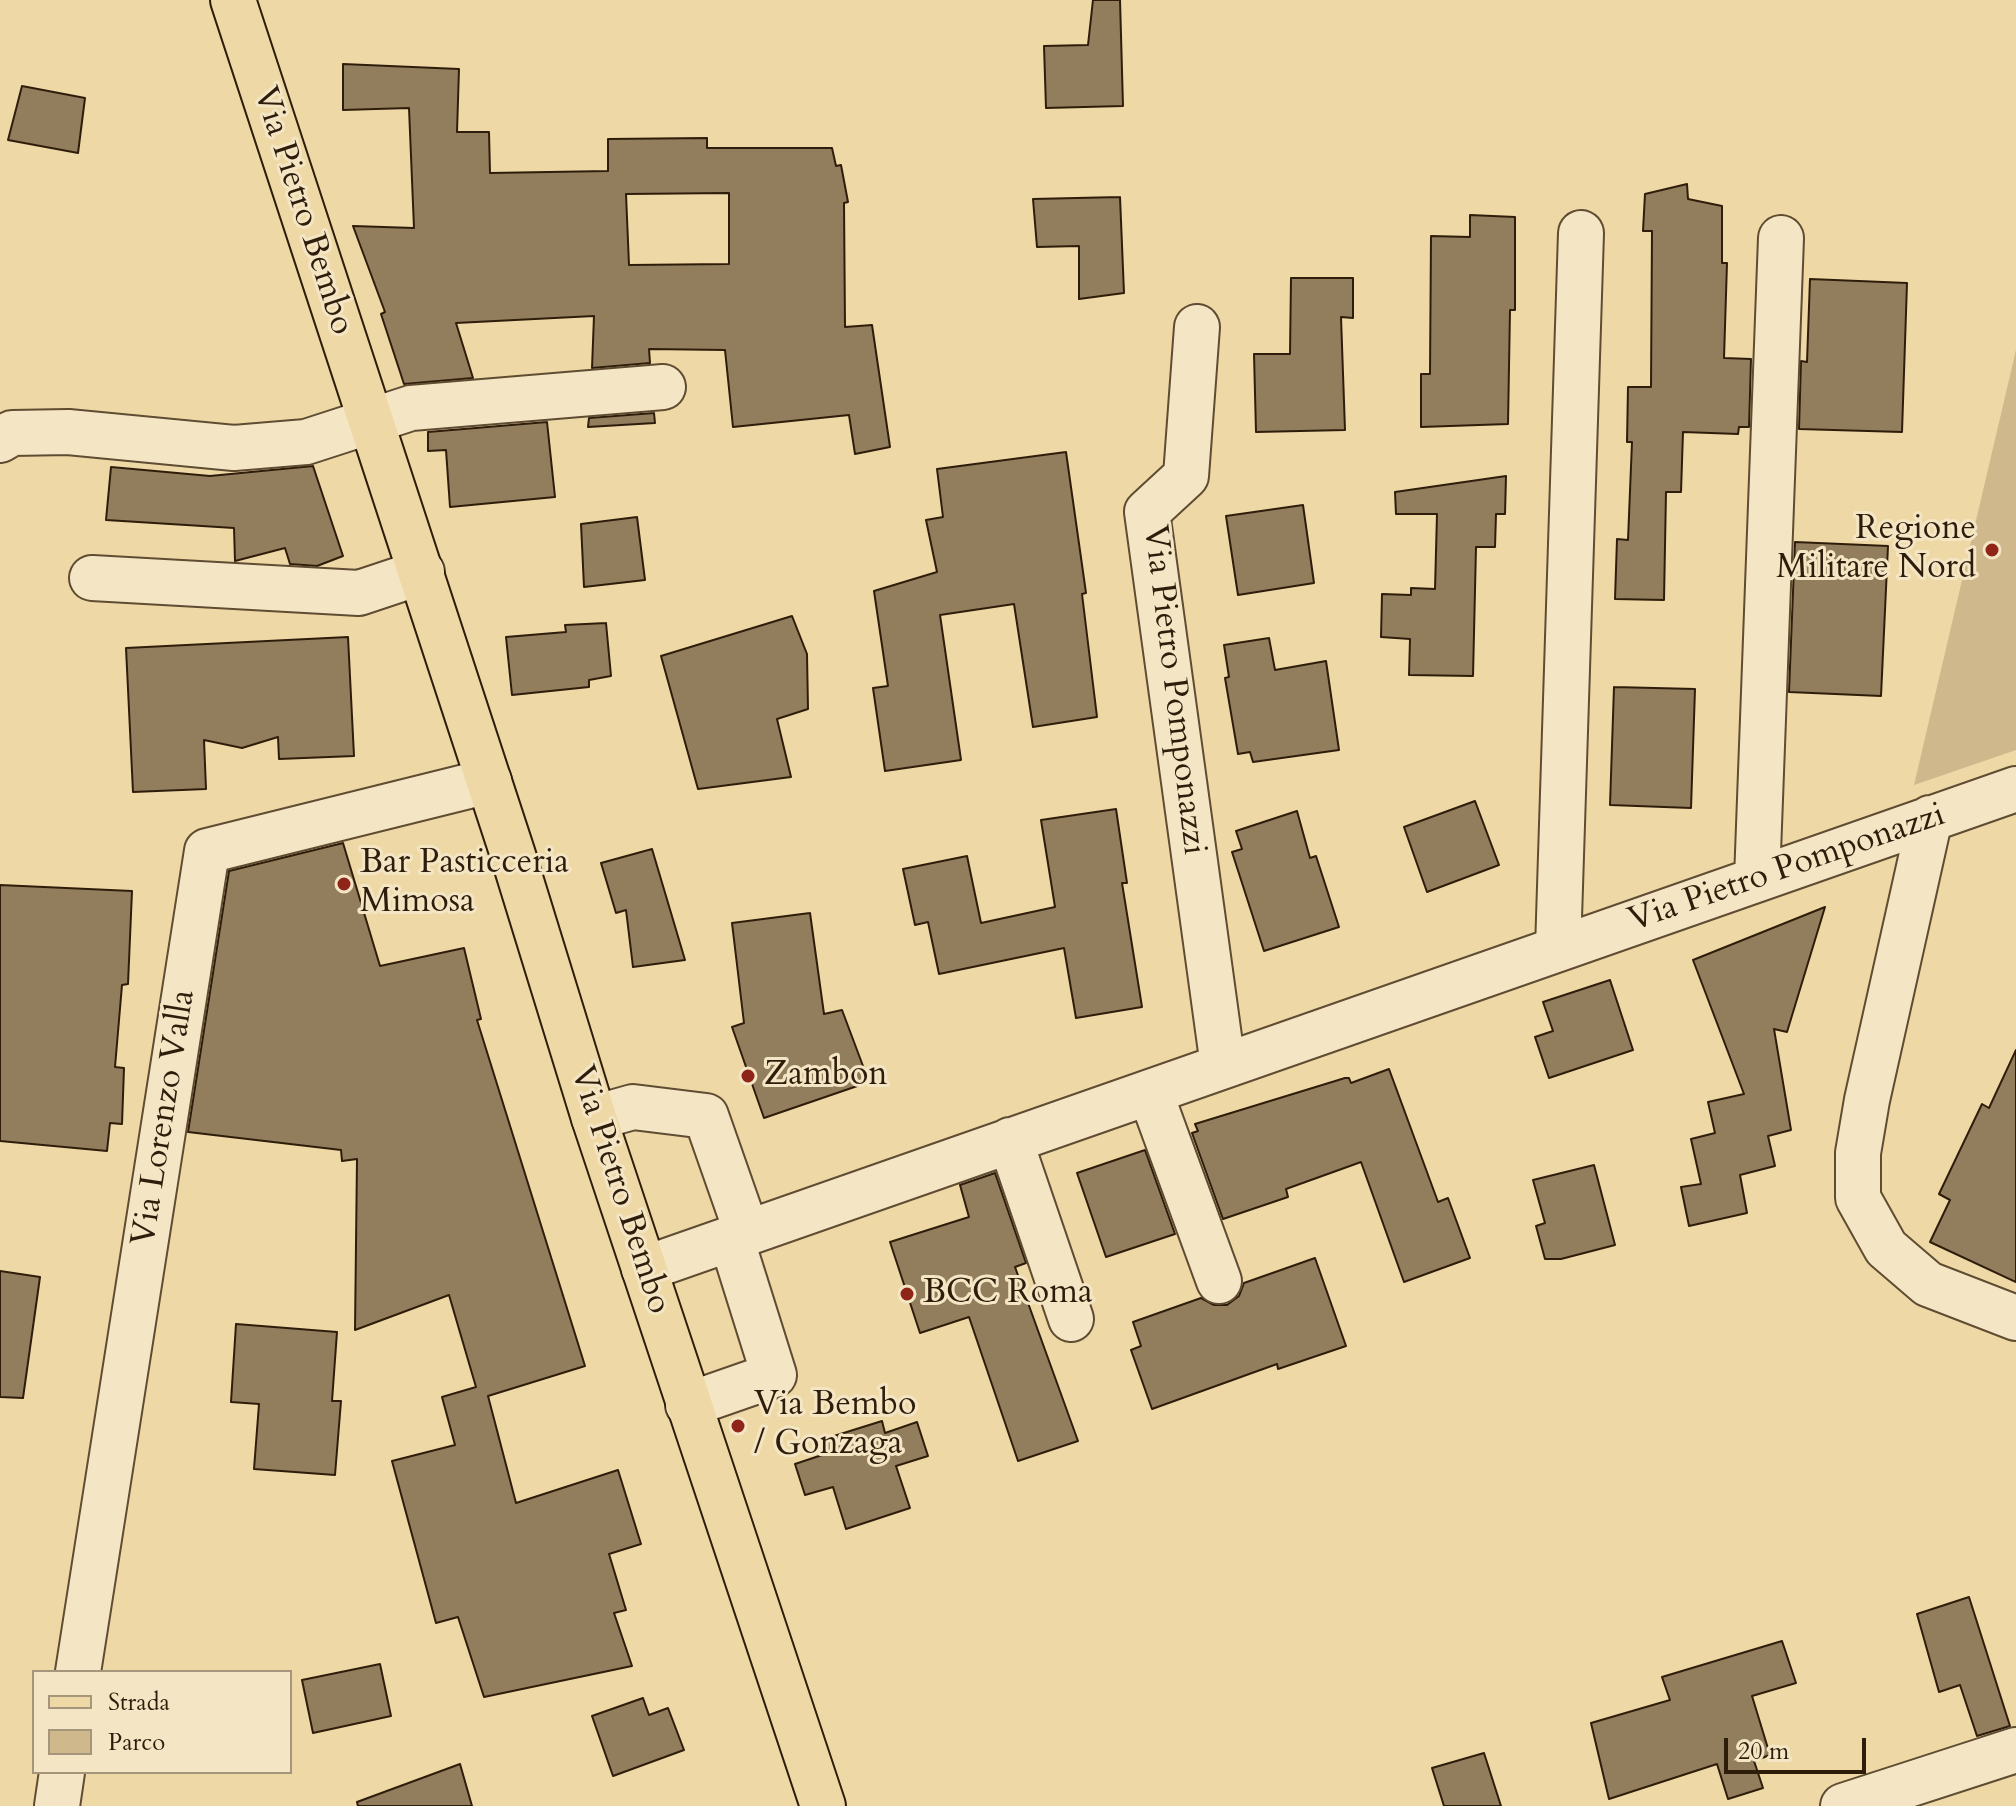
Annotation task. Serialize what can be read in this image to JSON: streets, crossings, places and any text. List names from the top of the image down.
{
  "streets": {
    "main road": ["Via Pietro Bembo"],
    "street": ["Via Pietro Pomponazzi", "Via Lorenzo Valla"]
  },
  "crossings": [
    ["Via Pietro Bembo", "Via Pietro Pomponazzi"],
    ["Via Pietro Bembo", "Via Lorenzo Valla"]
  ],
  "places": [
    "Regione Militare Nord",
    "Bar Pasticceria Mimosa",
    "Zambon",
    "BCC Roma",
    "Via Bembo / Gonzaga"
  ],
  "legend": ["Strada", "Parco"],
  "scale_bar": "20 m"
}
